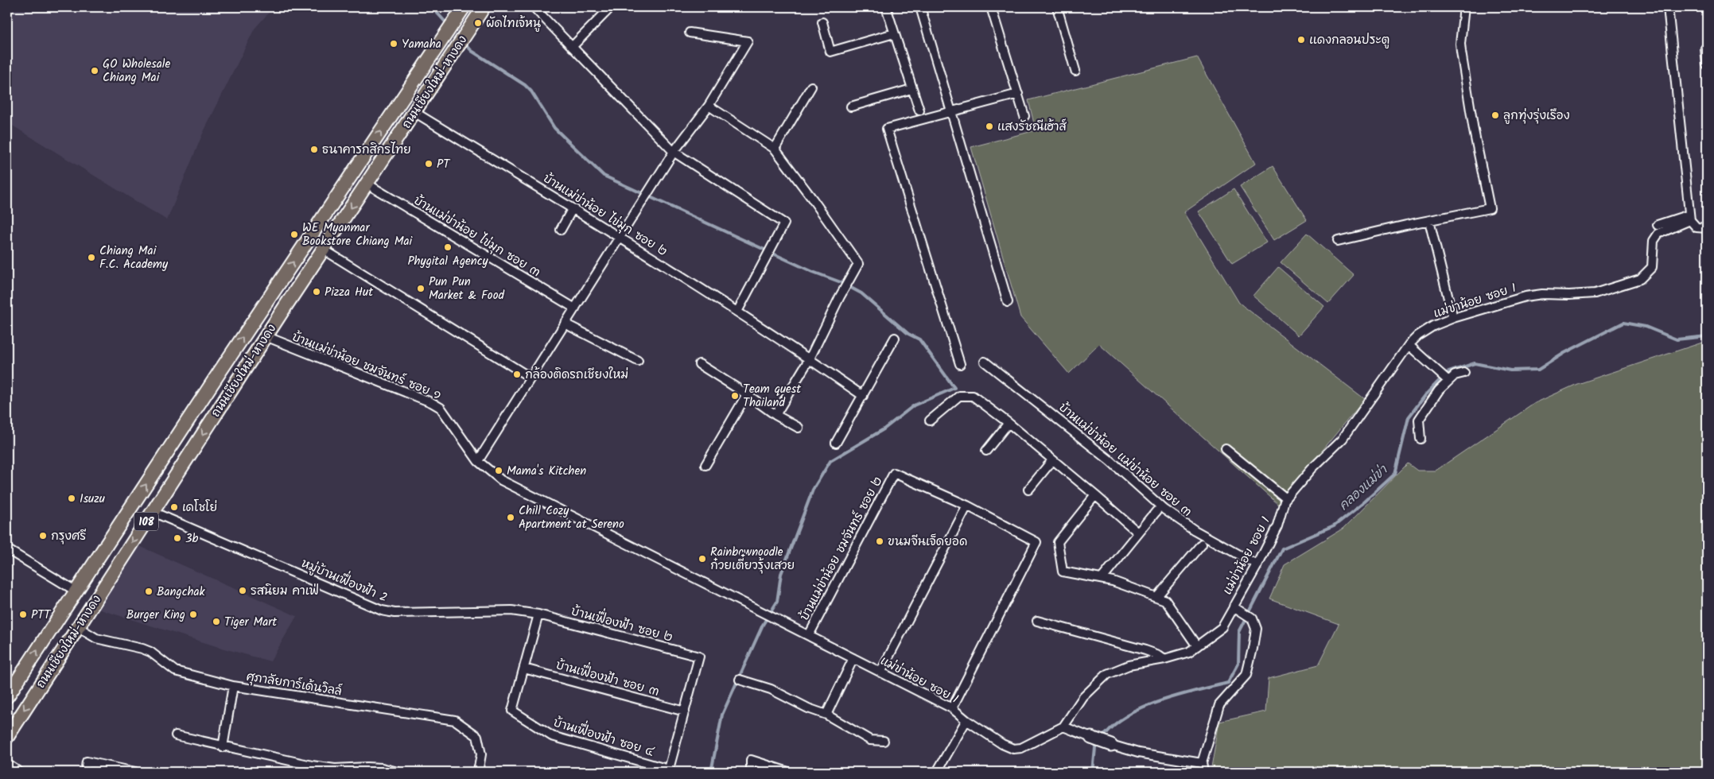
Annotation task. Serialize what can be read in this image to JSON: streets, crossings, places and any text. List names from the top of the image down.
{
  "streets": {
    "main road": ["ถนนเชียงใหม่-หางดง", "108"],
    "street": [
      "บ้านแม่ข่าน้อย ไข่มุก ซอย ๒",
      "บ้านแม่ข่าน้อย ไข่มุก ซอย ๓",
      "แม่ข่าน้อย ซอย 1",
      "บ้านแม่ข่าน้อย ชมจันทร์ ซอย ๑",
      "บ้านแม่ข่าน้อย แม่ข่าน้อย ซอย ๓",
      "บ้านแม่ข่าน้อย ชมจันทร์ ซอย ๒",
      "หมู่บ้านเฟื่องฟ้า 2",
      "บ้านเฟื่องฟ้า ซอย ๒",
      "บ้านเฟื่องฟ้า ซอย ๓",
      "ศุภาลัยการ์เด้นวิลล์",
      "บ้านเฟื่องฟ้า ซอย ๔"
    ]
  },
  "crossings": [
    ["ถนนเชียงใหม่-หางดง", "บ้านแม่ข่าน้อย ไข่มุก ซอย ๒"],
    ["ถนนเชียงใหม่-หางดง", "บ้านแม่ข่าน้อย ไข่มุก ซอย ๓"],
    ["ถนนเชียงใหม่-หางดง", "บ้านแม่ข่าน้อย ชมจันทร์ ซอย ๑"],
    ["ถนนเชียงใหม่-หางดง", "หมู่บ้านเฟื่องฟ้า 2"],
    ["ถนนเชียงใหม่-หางดง", "ศุภาลัยการ์เด้นวิลล์"],
    ["แม่ข่าน้อย ซอย 1", "บ้านแม่ข่าน้อย ชมจันทร์ ซอย ๑"],
    ["แม่ข่าน้อย ซอย 1", "บ้านแม่ข่าน้อย แม่ข่าน้อย ซอย ๓"],
    ["แม่ข่าน้อย ซอย 1", "บ้านแม่ข่าน้อย ชมจันทร์ ซอย ๒"],
    ["หมู่บ้านเฟื่องฟ้า 2", "บ้านเฟื่องฟ้า ซอย ๒"],
    ["บ้านเฟื่องฟ้า ซอย ๒", "บ้านเฟื่องฟ้า ซอย ๓"],
    ["บ้านเฟื่องฟ้า ซอย ๓", "บ้านเฟื่องฟ้า ซอย ๔"]
  ],
  "water": ["คลองแม่ข่า"],
  "places": [
    "ผัดไทเจ้หนู",
    "แดงกลอนประตู",
    "Yamaha",
    "GO Wholesale Chiang Mai",
    "ลูกทุ่งรุ่งเรือง",
    "แสงรัชณีเฮ้าส์",
    "ธนาคารกสิกรไทย",
    "PT",
    "WE Myanmar Bookstore Chiang Mai",
    "Phygital Agency",
    "Chiang Mai F.C. Academy",
    "Pun Pun Market & Food",
    "Pizza Hut",
    "กล้องติดรถเชียงใหม่",
    "Team quest Thailand",
    "Mama's Kitchen",
    "Isuzu",
    "เดโชโย่",
    "Chill Cozy Apartment at Sereno",
    "กรุงศรี",
    "3b",
    "ขนมจีนเจ็ดยอด",
    "Rainbownoodle ก๋วยเตี๋ยวรุ้งเสวย",
    "รสนิยม คาเฟ่",
    "Bangchak",
    "PTT",
    "Burger King",
    "Tiger Mart"
  ]
}
